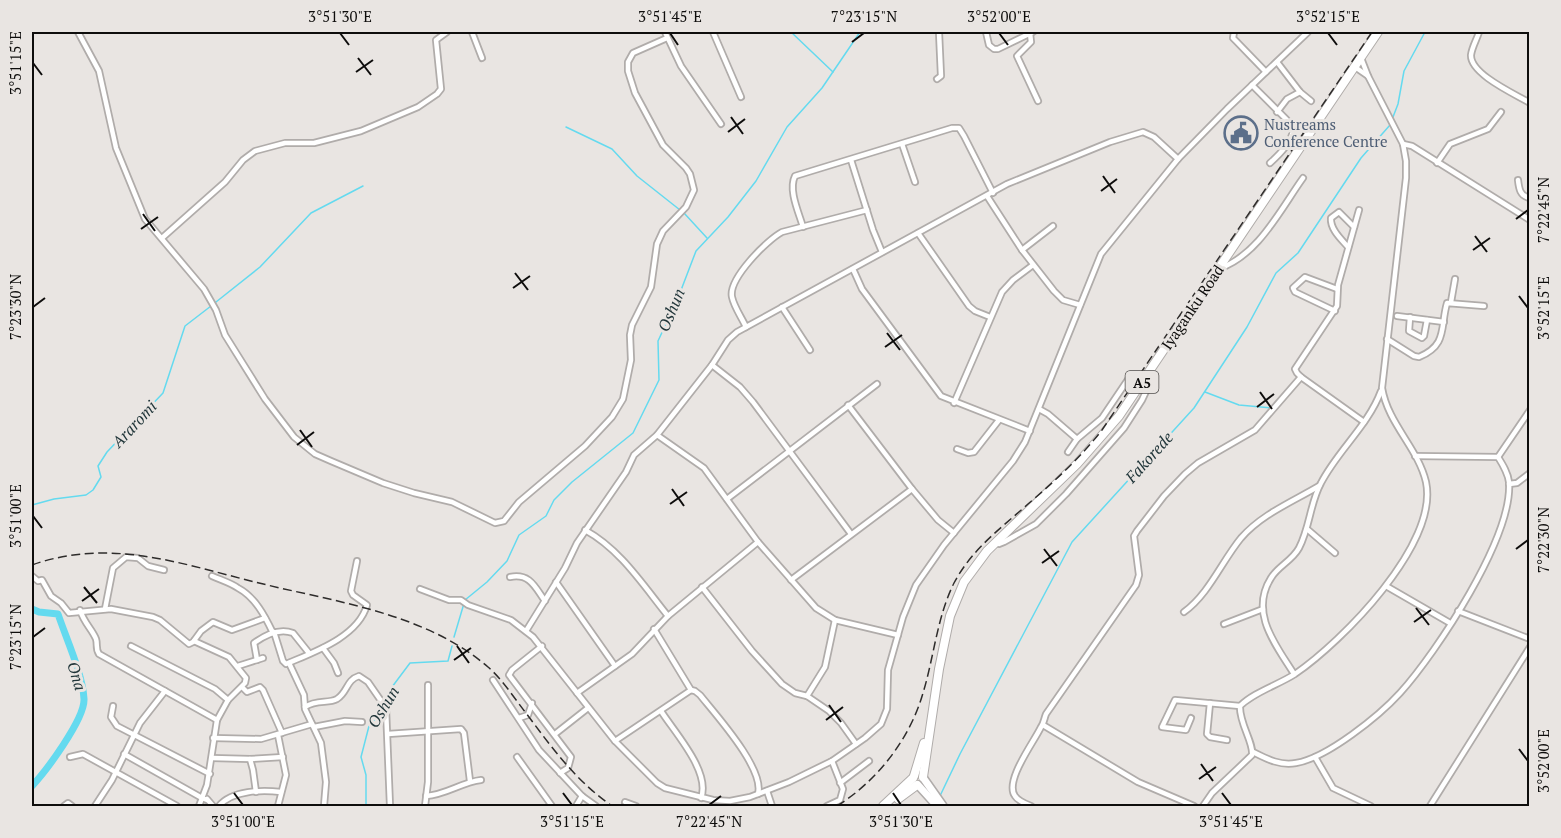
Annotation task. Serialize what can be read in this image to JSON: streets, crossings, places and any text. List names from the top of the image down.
{
  "streets": {
    "highway": ["Iyaganku Road", "A5"]
  },
  "crossings": [
    ["Iyaganku Road", "A5"]
  ],
  "water": [
    "Oshun",
    "Araromi",
    "Fakorede",
    "Ona"
  ],
  "places": {
    "public building": ["Nustreams Conference Centre"]
  },
  "coordinates": [
    "3°51'30\"E",
    "3°51'45\"E",
    "7°23'15\"N",
    "3°52'00\"E",
    "3°52'15\"E",
    "3°51'15\"E",
    "7°22'45\"N",
    "7°23'30\"N",
    "3°51'00\"E",
    "7°22'30\"N"
  ]
}
